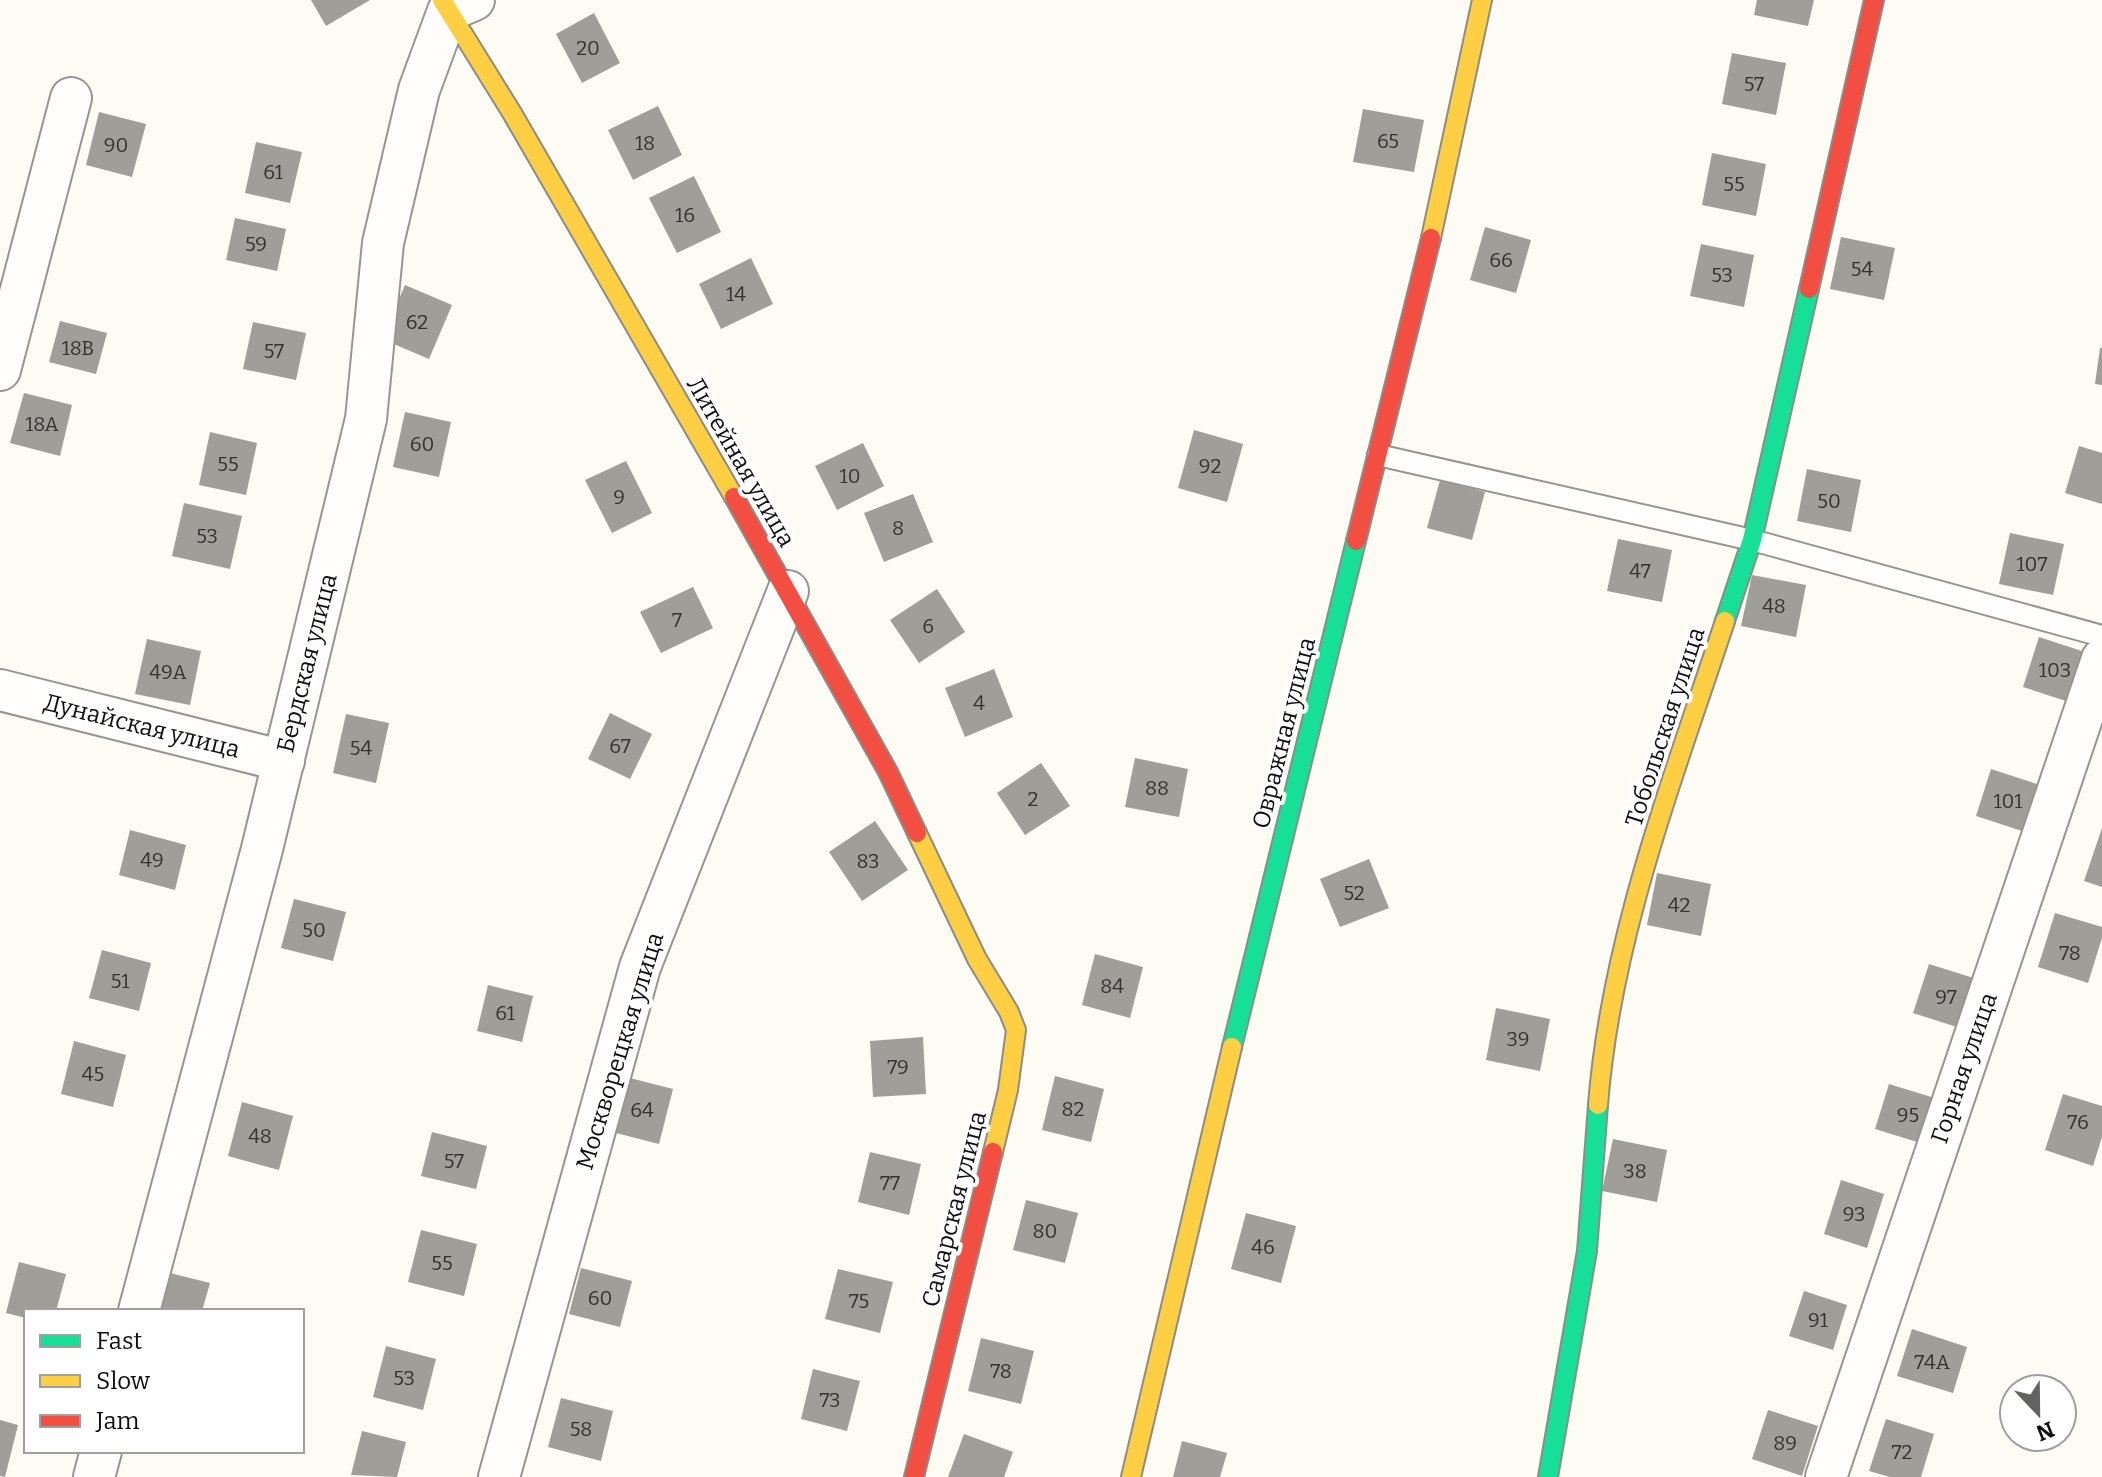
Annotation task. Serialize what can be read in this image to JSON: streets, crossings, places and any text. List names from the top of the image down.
{
  "streets": {
    "street": [
      "Литейная улица",
      "Бердская улица",
      "Дунайская улица",
      "Тобольская улица",
      "Овражная улица",
      "Москворецкая улица",
      "Горная улица",
      "Самарская улица"
    ]
  },
  "crossings": [
    ["Литейная улица", "Бердская улица"],
    ["Литейная улица", "Москворецкая улица"],
    ["Литейная улица", "Самарская улица"],
    ["Бердская улица", "Дунайская улица"]
  ],
  "house_numbers": [
    "20",
    "57",
    "65",
    "18",
    "90",
    "61",
    "55",
    "16",
    "59",
    "66",
    "54",
    "53",
    "14",
    "62",
    "18В",
    "57",
    "18А",
    "60",
    "55",
    "92",
    "10",
    "9",
    "50",
    "8",
    "53",
    "107",
    "47",
    "48",
    "7",
    "6",
    "103",
    "49А",
    "4",
    "67",
    "54",
    "88",
    "2",
    "101",
    "49",
    "83",
    "52",
    "42",
    "50",
    "78",
    "51",
    "84",
    "97",
    "61",
    "39",
    "79",
    "45",
    "82",
    "64",
    "95",
    "76",
    "48",
    "57",
    "38",
    "77",
    "93",
    "80",
    "46",
    "55",
    "60",
    "75",
    "91",
    "74А",
    "78",
    "53",
    "73",
    "58",
    "89",
    "72"
  ],
  "legend": ["Fast", "Slow", "Jam"],
  "north": "bottom"
}
